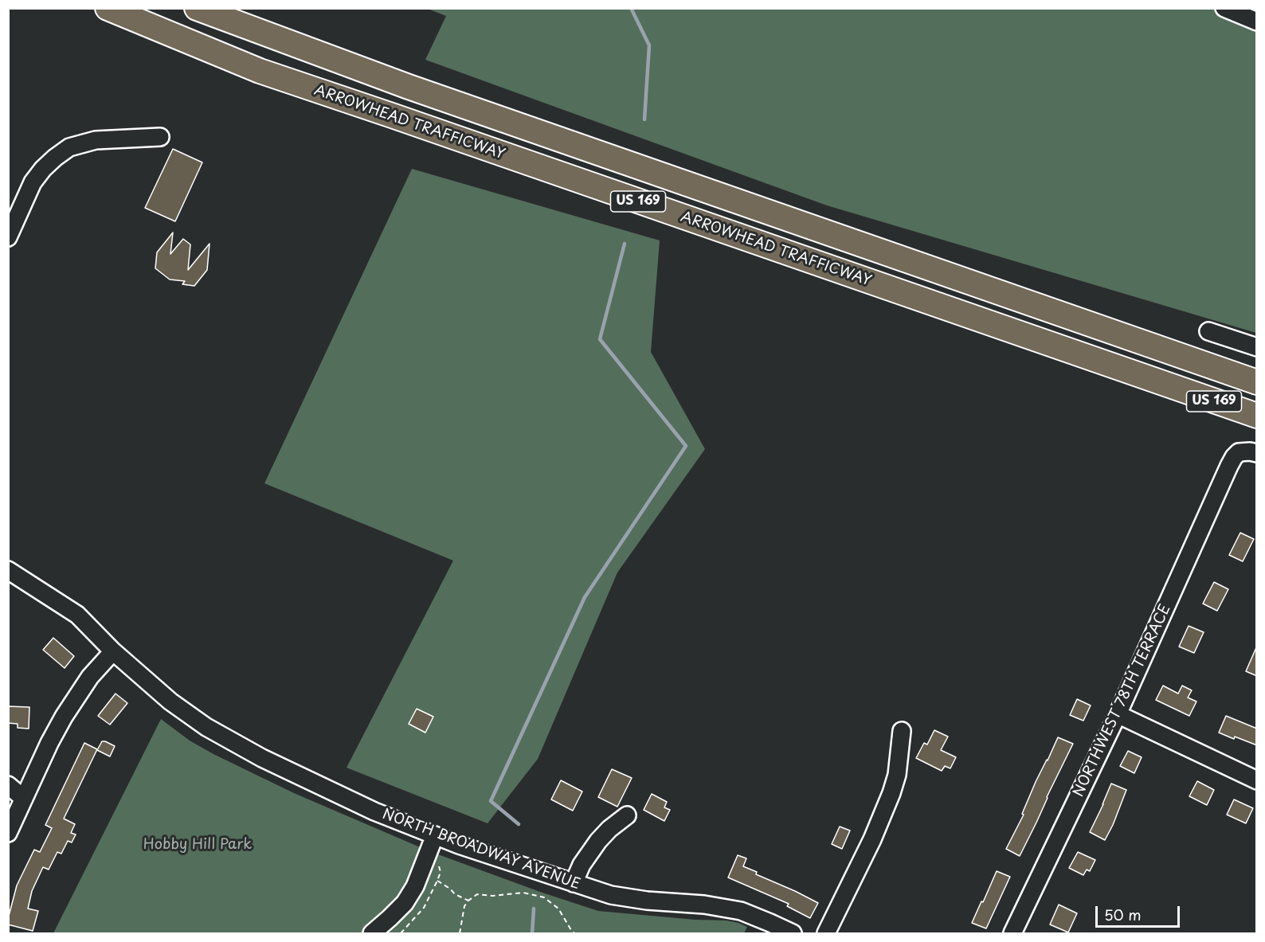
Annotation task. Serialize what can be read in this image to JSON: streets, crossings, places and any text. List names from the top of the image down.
{
  "streets": {
    "highway": ["ARROWHEAD TRAFFICWAY", "US 169"],
    "street": ["NORTHWEST 78TH TERRACE", "NORTH BROADWAY AVENUE"]
  },
  "parks": ["Hobby Hill Park"],
  "scale_bar": "50 m"
}
